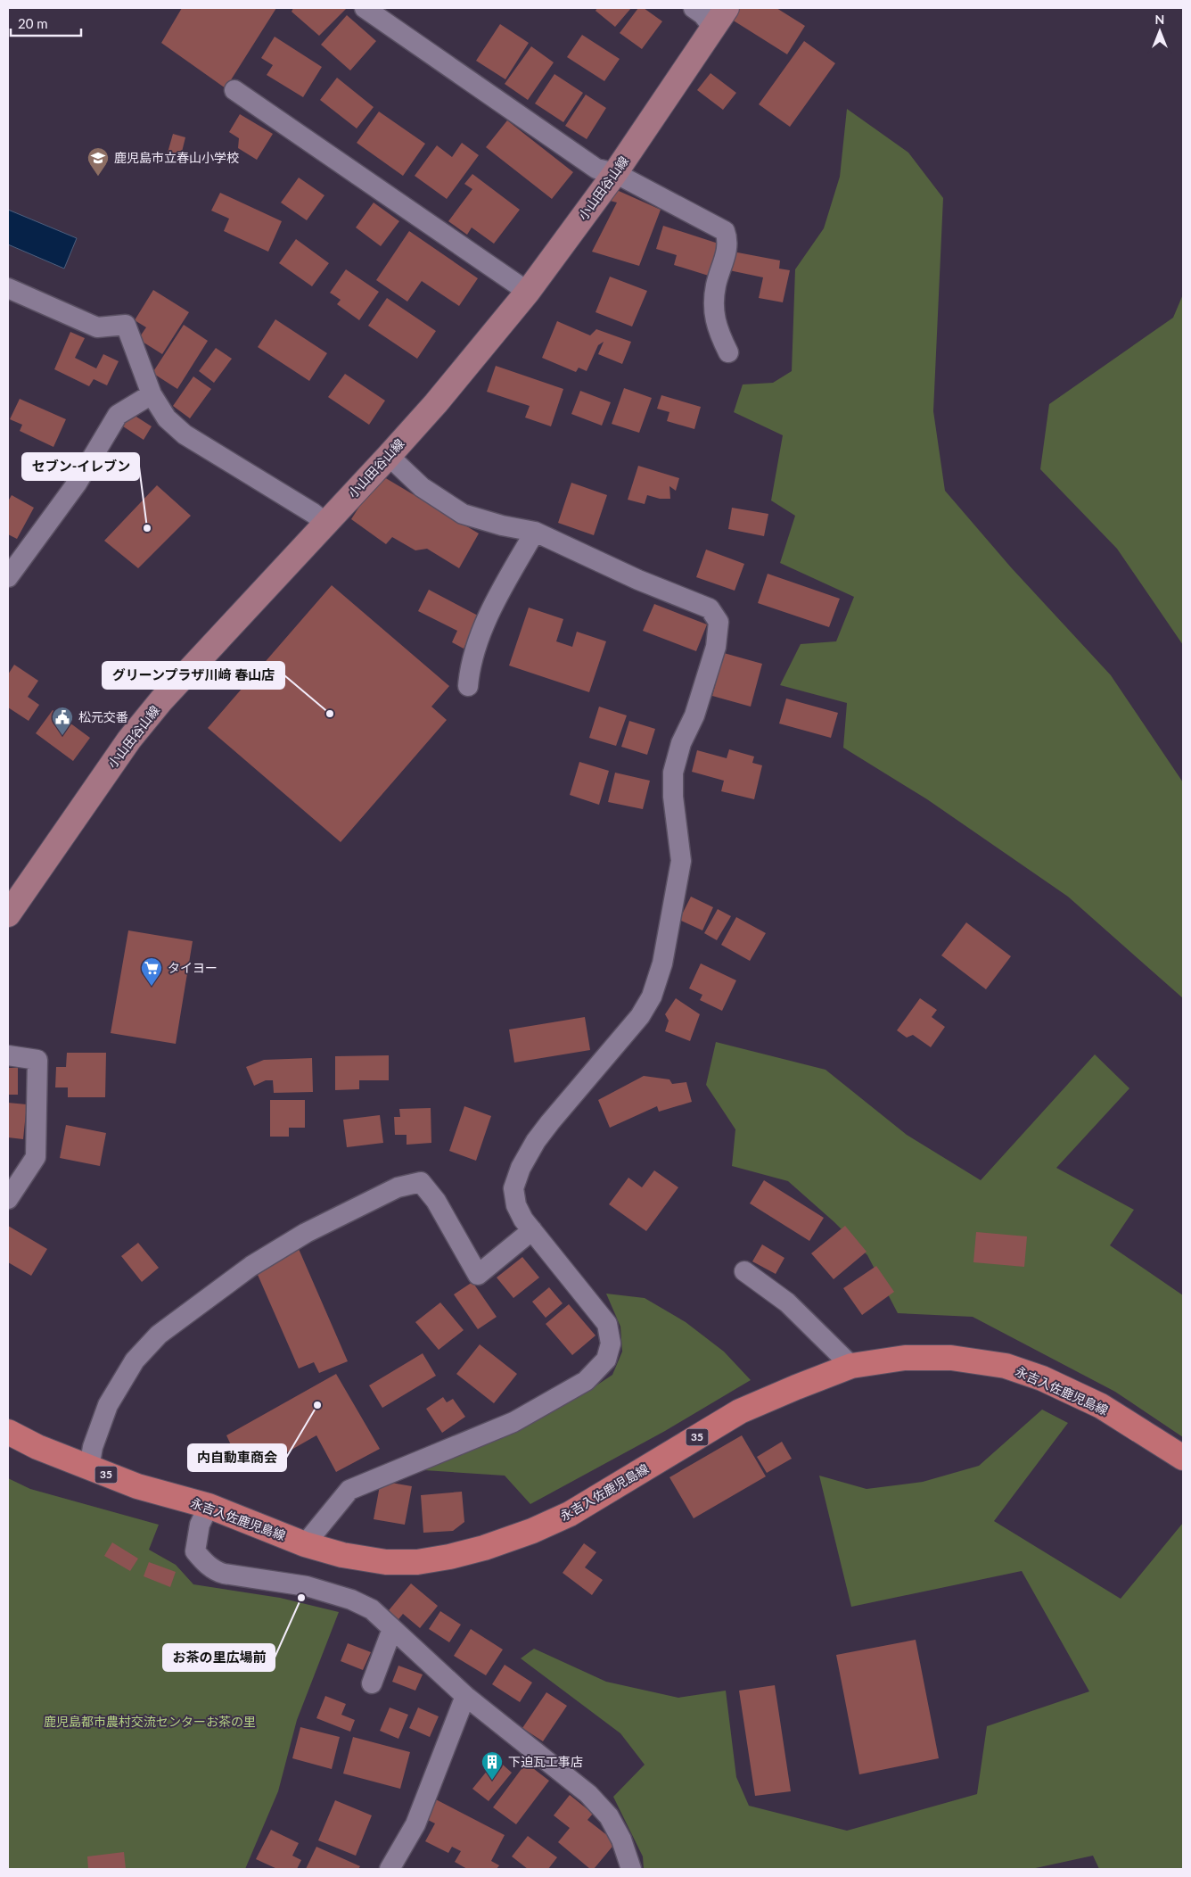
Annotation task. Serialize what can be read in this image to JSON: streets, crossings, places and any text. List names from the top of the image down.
{
  "streets": {
    "main road": ["小山田谷山線", "永吉入佐鹿児島線", "35"]
  },
  "parks": ["鹿児島都市農村交流センターお茶の里"],
  "places": {
    "school or university": ["鹿児島市立春山小学校"],
    "other": [
      "セブン-イレブン",
      "グリーンプラザ川﨑 春山店",
      "内自動車商会",
      "お茶の里広場前"
    ],
    "public building": ["松元交番"],
    "supermarket": ["タイヨー"],
    "building": ["下迫瓦工事店"]
  },
  "scale_bar": "20 m",
  "north": "top"
}
